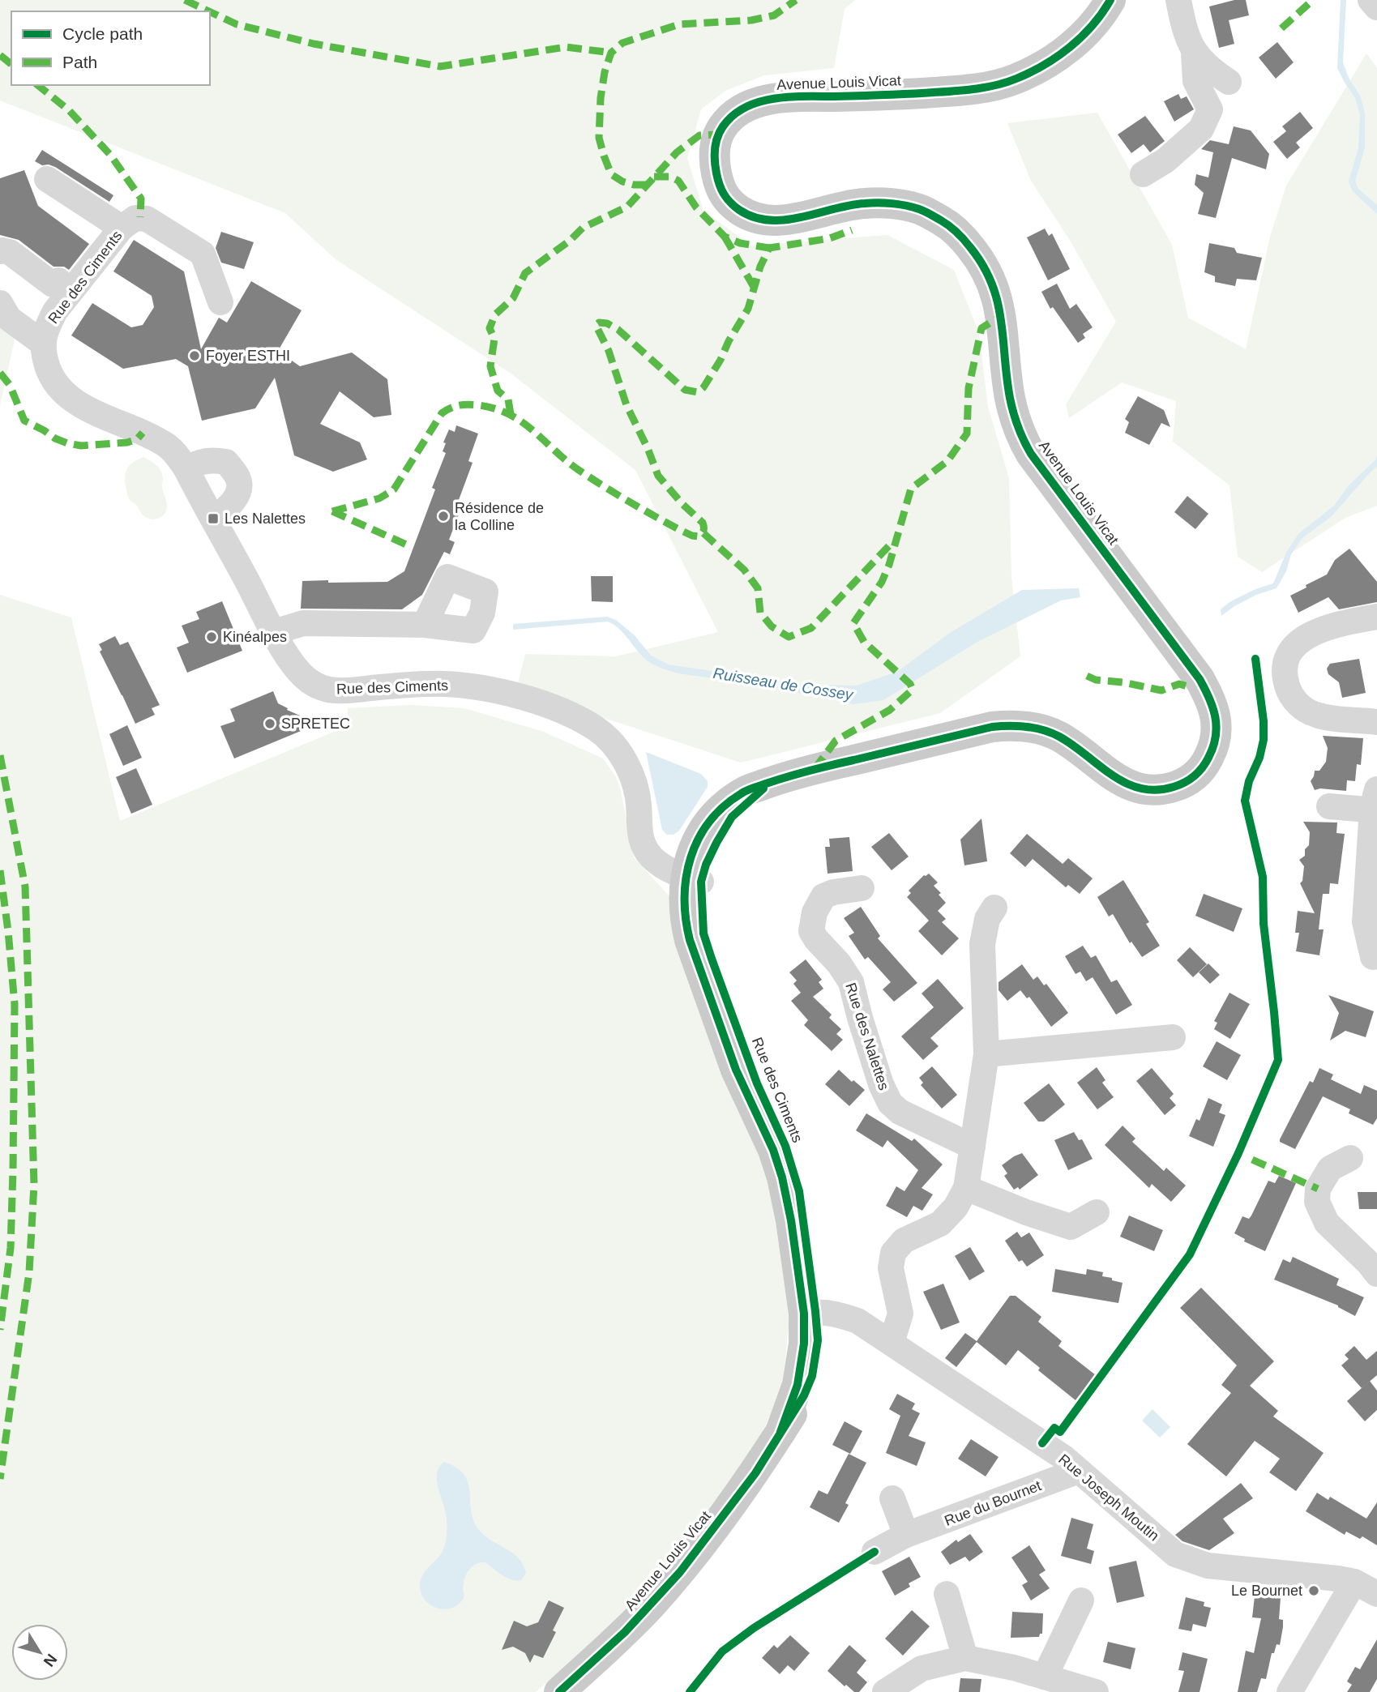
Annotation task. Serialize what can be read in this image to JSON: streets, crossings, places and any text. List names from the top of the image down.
{
  "streets": {
    "main road": ["Avenue Louis Vicat", "Rue des Ciments"],
    "street": ["Rue des Nalettes", "Rue Joseph Moutin", "Rue du Bournet"]
  },
  "crossings": [
    ["Avenue Louis Vicat", "Rue des Ciments"],
    ["Avenue Louis Vicat", "Rue Joseph Moutin"],
    ["Rue des Ciments", "Rue Joseph Moutin"],
    ["Rue Joseph Moutin", "Rue du Bournet"]
  ],
  "water": ["Ruisseau de Cossey"],
  "places": {
    "other": [
      "Foyer ESTHI",
      "Résidence de la Colline",
      "Kinéalpes",
      "SPRETEC",
      "Le Bournet"
    ],
    "transit": ["Les Nalettes"]
  },
  "legend": ["Cycle path", "Path"],
  "north": "bottom right"
}
